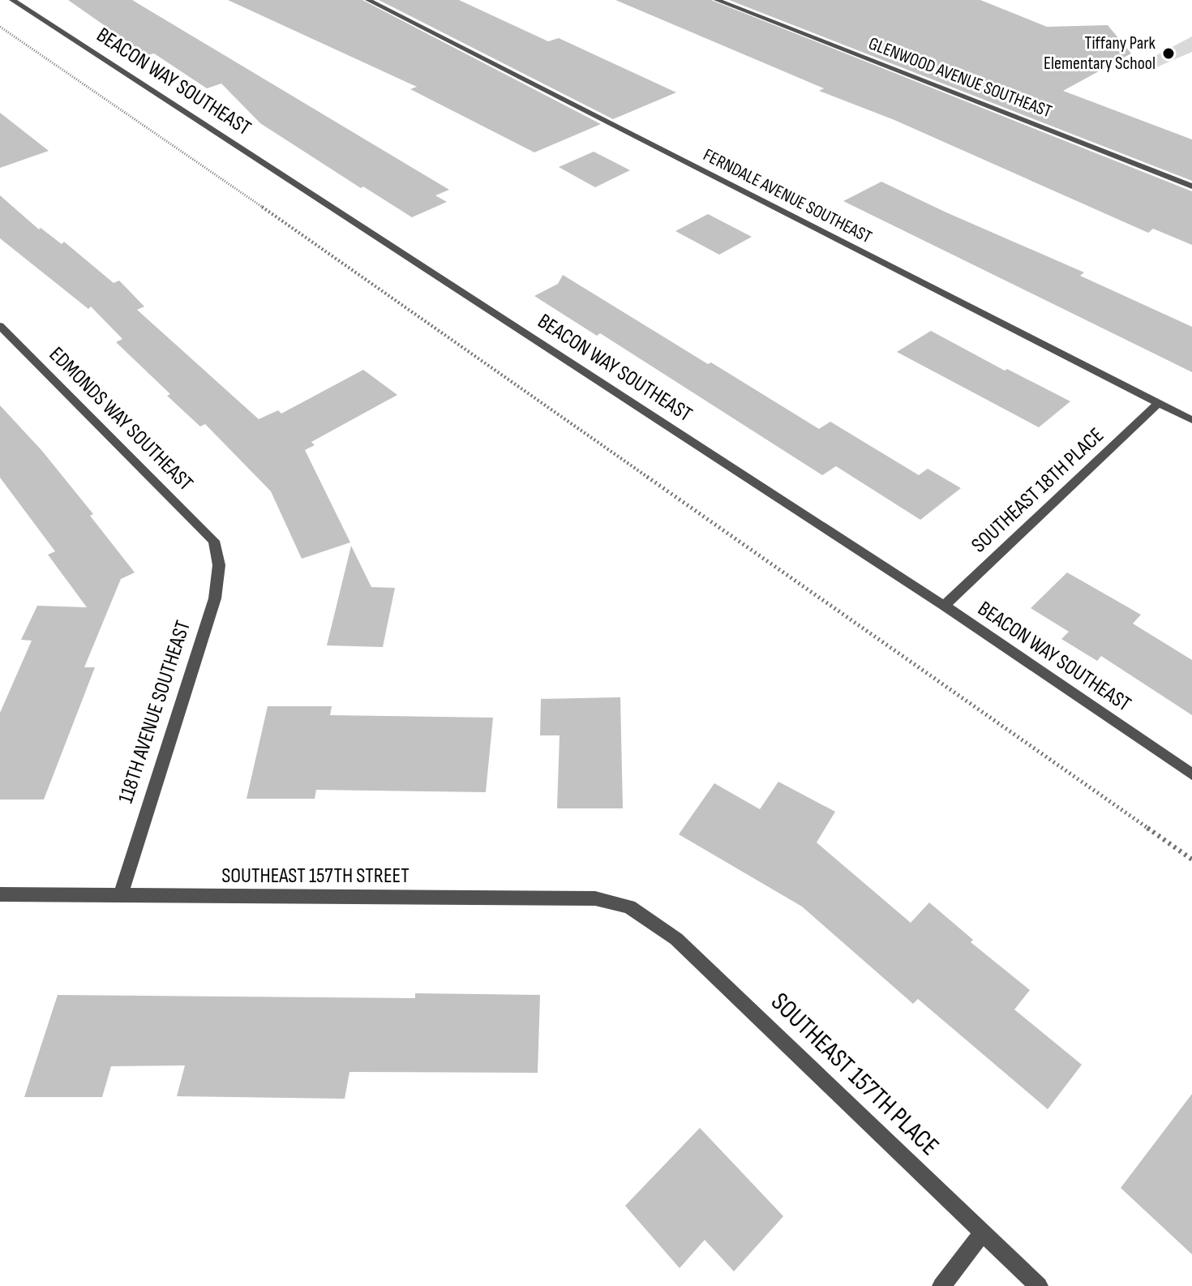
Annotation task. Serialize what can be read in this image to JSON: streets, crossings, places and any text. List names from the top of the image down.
{
  "streets": {
    "street": [
      "GLENWOOD AVENUE SOUTHEAST",
      "BEACON WAY SOUTHEAST",
      "FERNDALE AVENUE SOUTHEAST",
      "EDMONDS WAY SOUTHEAST",
      "SOUTHEAST 18TH PLACE",
      "118TH AVENUE SOUTHEAST",
      "SOUTHEAST 157TH STREET",
      "SOUTHEAST 157TH PLACE"
    ]
  },
  "crossings": [
    ["BEACON WAY SOUTHEAST", "SOUTHEAST 18TH PLACE"],
    ["FERNDALE AVENUE SOUTHEAST", "SOUTHEAST 18TH PLACE"],
    ["EDMONDS WAY SOUTHEAST", "118TH AVENUE SOUTHEAST"],
    ["118TH AVENUE SOUTHEAST", "SOUTHEAST 157TH STREET"],
    ["SOUTHEAST 157TH STREET", "SOUTHEAST 157TH PLACE"]
  ],
  "places": ["Tiffany Park Elementary School"]
}
